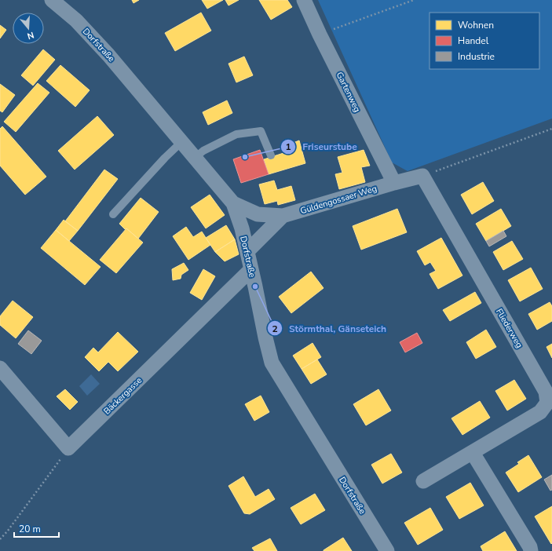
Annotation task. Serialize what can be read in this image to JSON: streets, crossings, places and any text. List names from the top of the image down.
{
  "streets": {
    "street": [
      "Dorfstraße",
      "Gartenweg",
      "Güldengossaer Weg",
      "Fliederweg",
      "Bäckergasse"
    ]
  },
  "crossings": [
    ["Dorfstraße", "Güldengossaer Weg"],
    ["Dorfstraße", "Bäckergasse"],
    ["Gartenweg", "Güldengossaer Weg"],
    ["Güldengossaer Weg", "Fliederweg"]
  ],
  "places": ["Friseurstube", "Störmthal, Gänseteich"],
  "legend": ["Wohnen", "Handel", "Industrie"],
  "scale_bar": "20 m",
  "north": "bottom"
}
